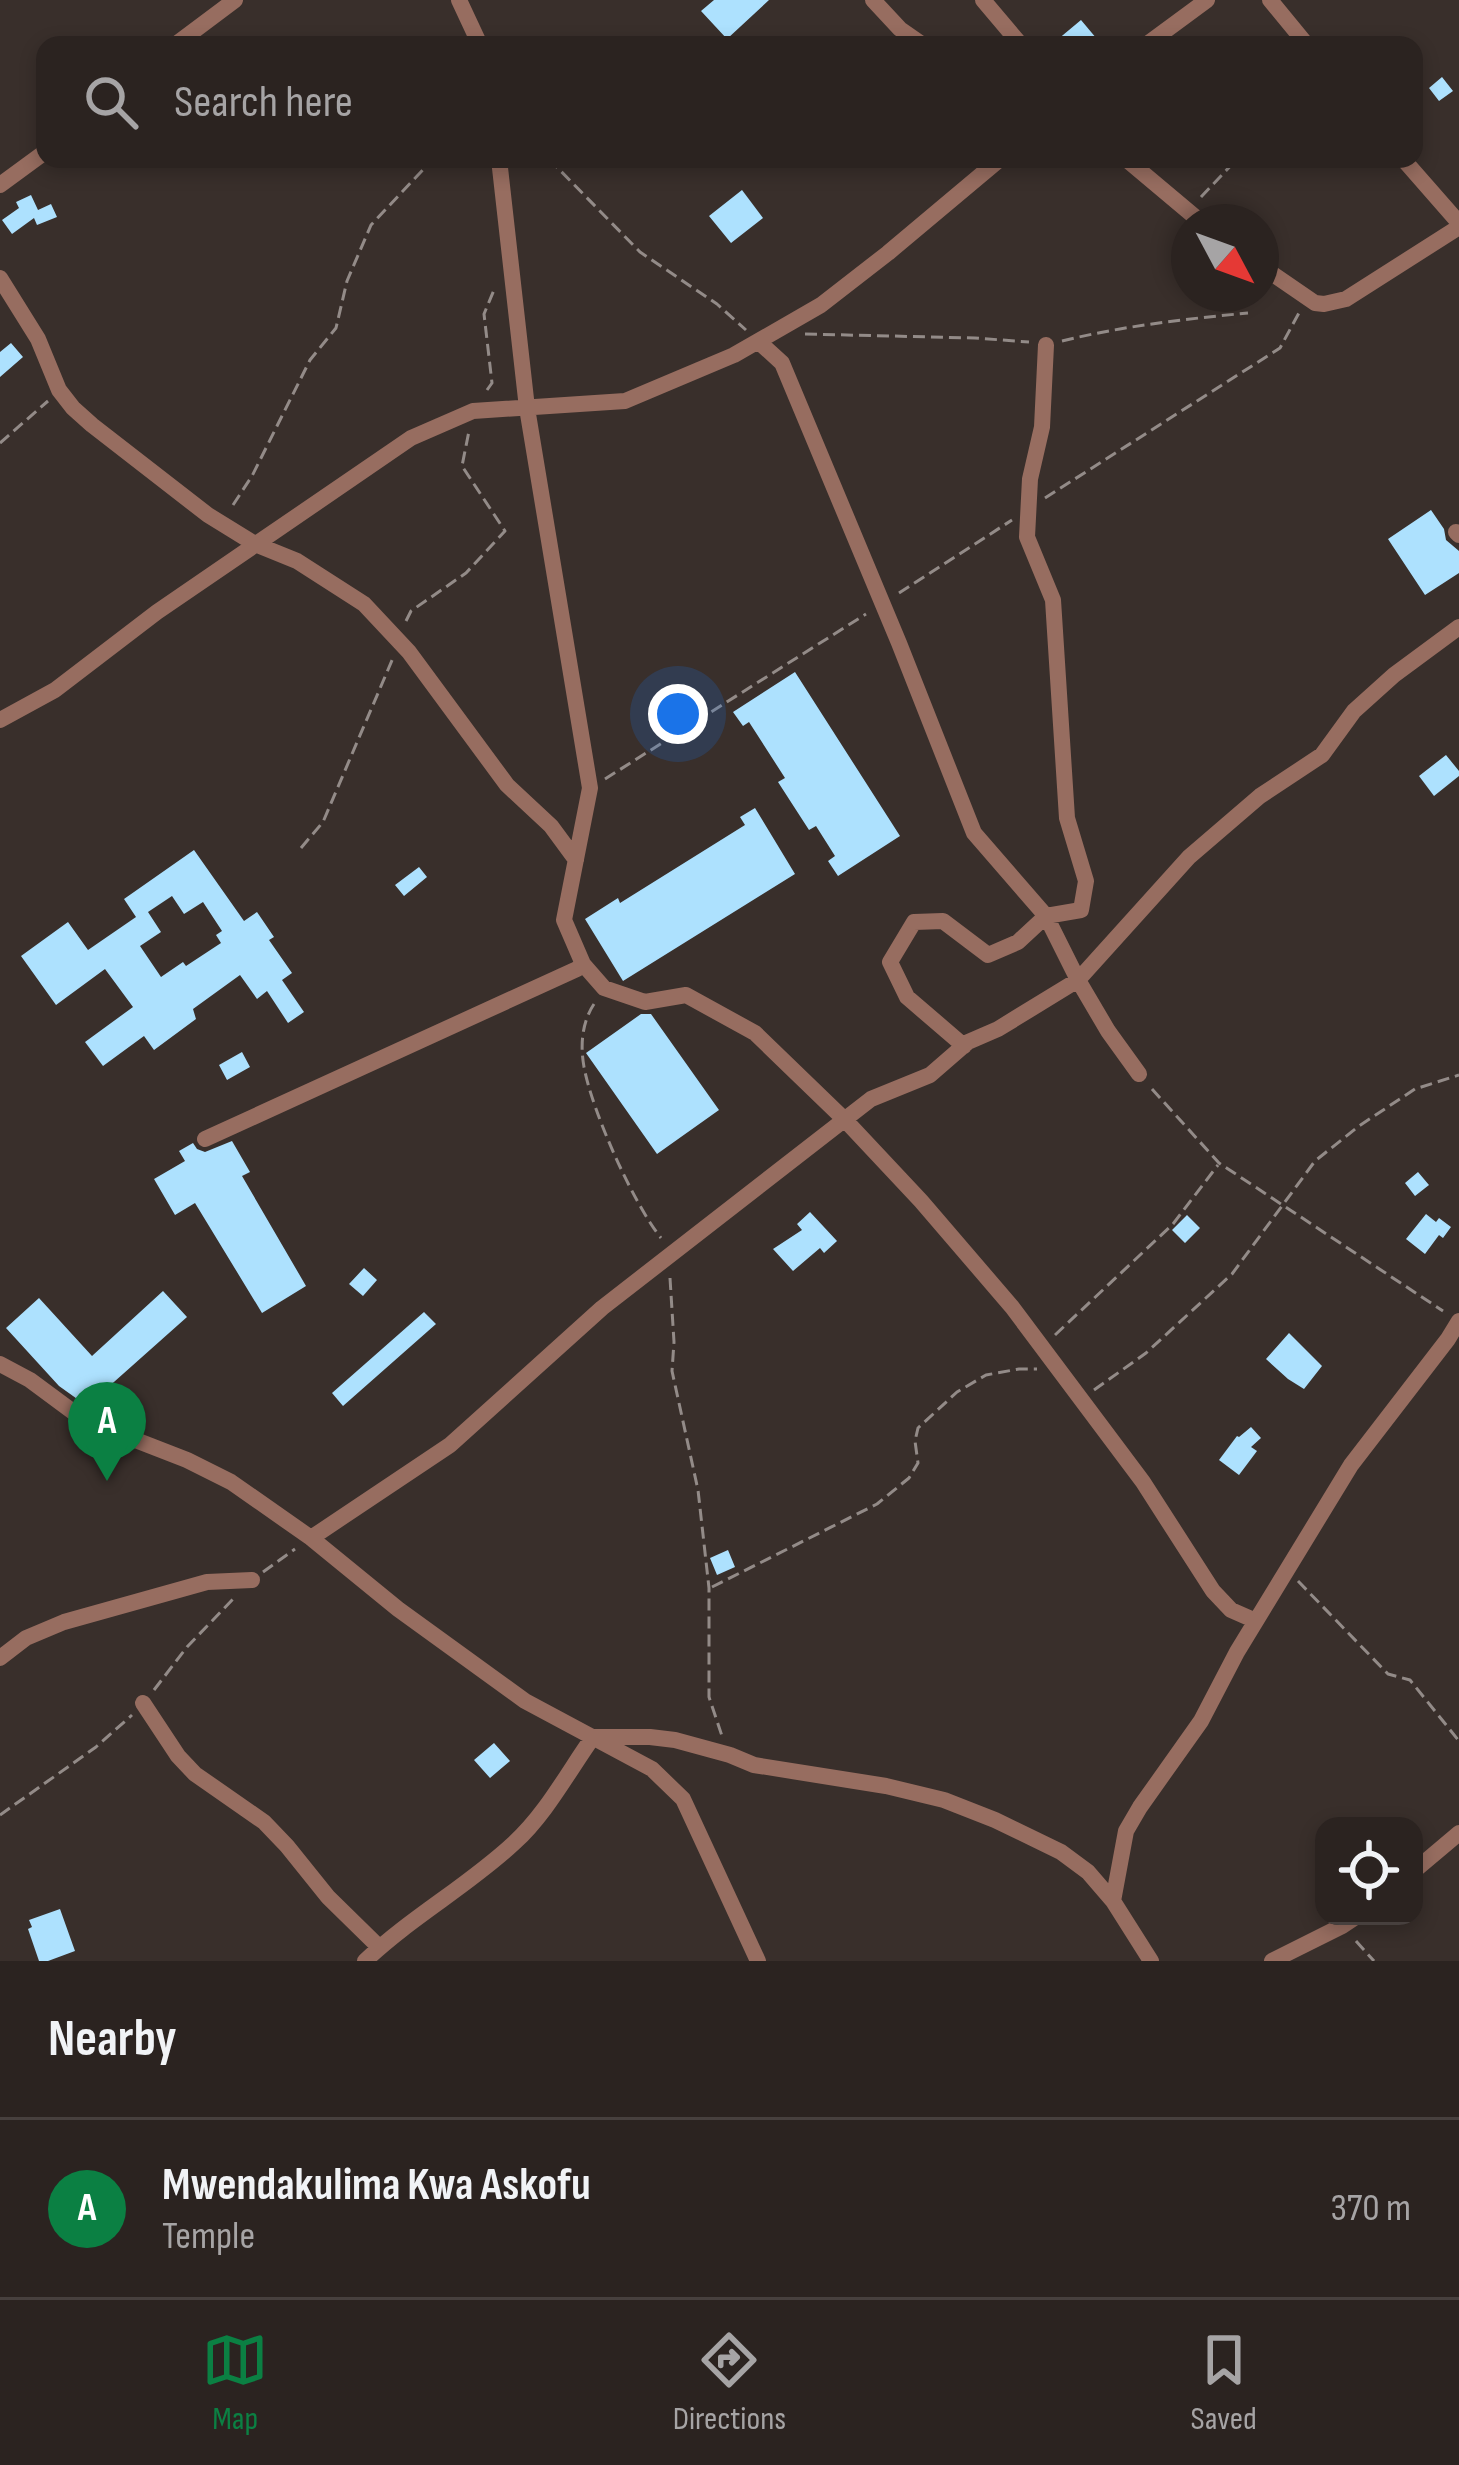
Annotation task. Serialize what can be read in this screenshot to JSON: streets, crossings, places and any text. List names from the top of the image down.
{
  "north": "bottom right",
  "page": {
    "search": "Search here",
    "pins": "A",
    "heading": "Nearby",
    "list": [
      {
        "mark": "A",
        "name": "Mwendakulima Kwa Askofu",
        "note": "Temple",
        "value": "370 m"
      }
    ],
    "nav": ["Map", "Directions", "Saved"]
  }
}
